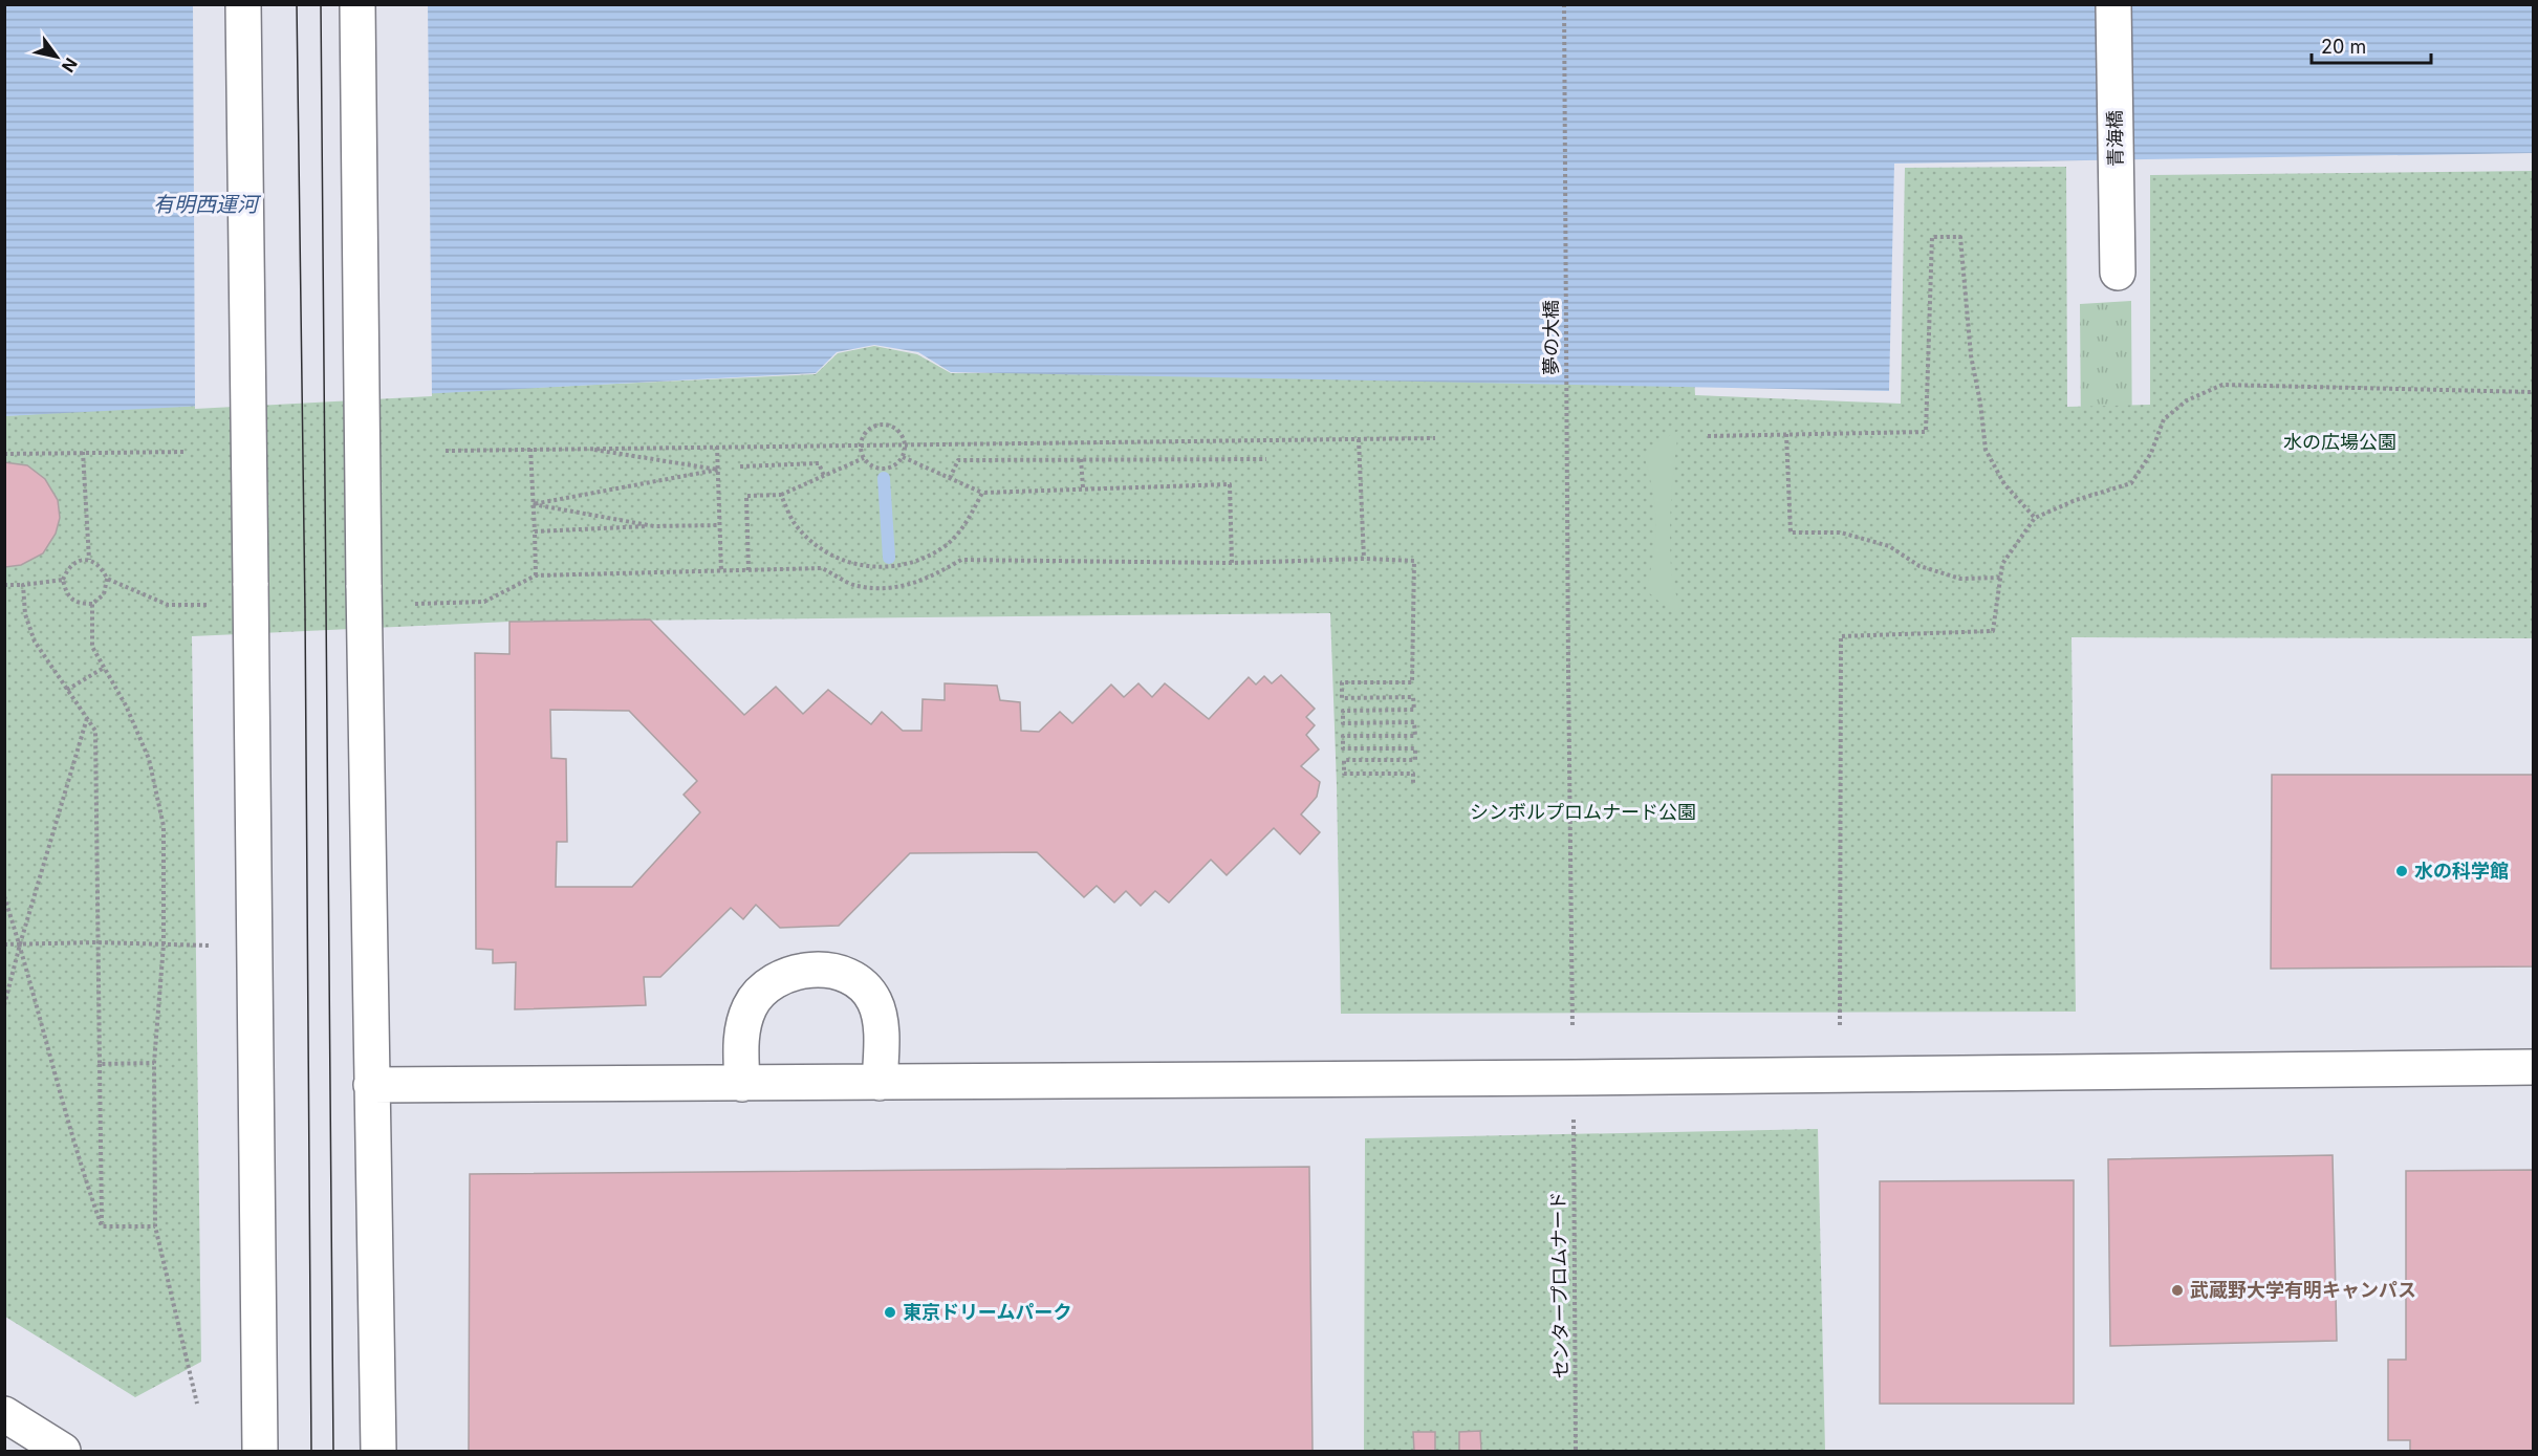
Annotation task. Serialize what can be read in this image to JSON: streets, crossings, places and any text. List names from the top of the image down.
{
  "streets": {
    "street": ["青海橋"],
    "path": ["夢の大橋", "センタープロムナード"]
  },
  "water": ["有明西運河"],
  "parks": ["水の広場公園", "シンボルプロムナード公園"],
  "places": ["水の科学館", "武蔵野大学有明キャンパス", "東京ドリームパーク"],
  "scale_bar": "20 m",
  "north": "bottom right"
}
